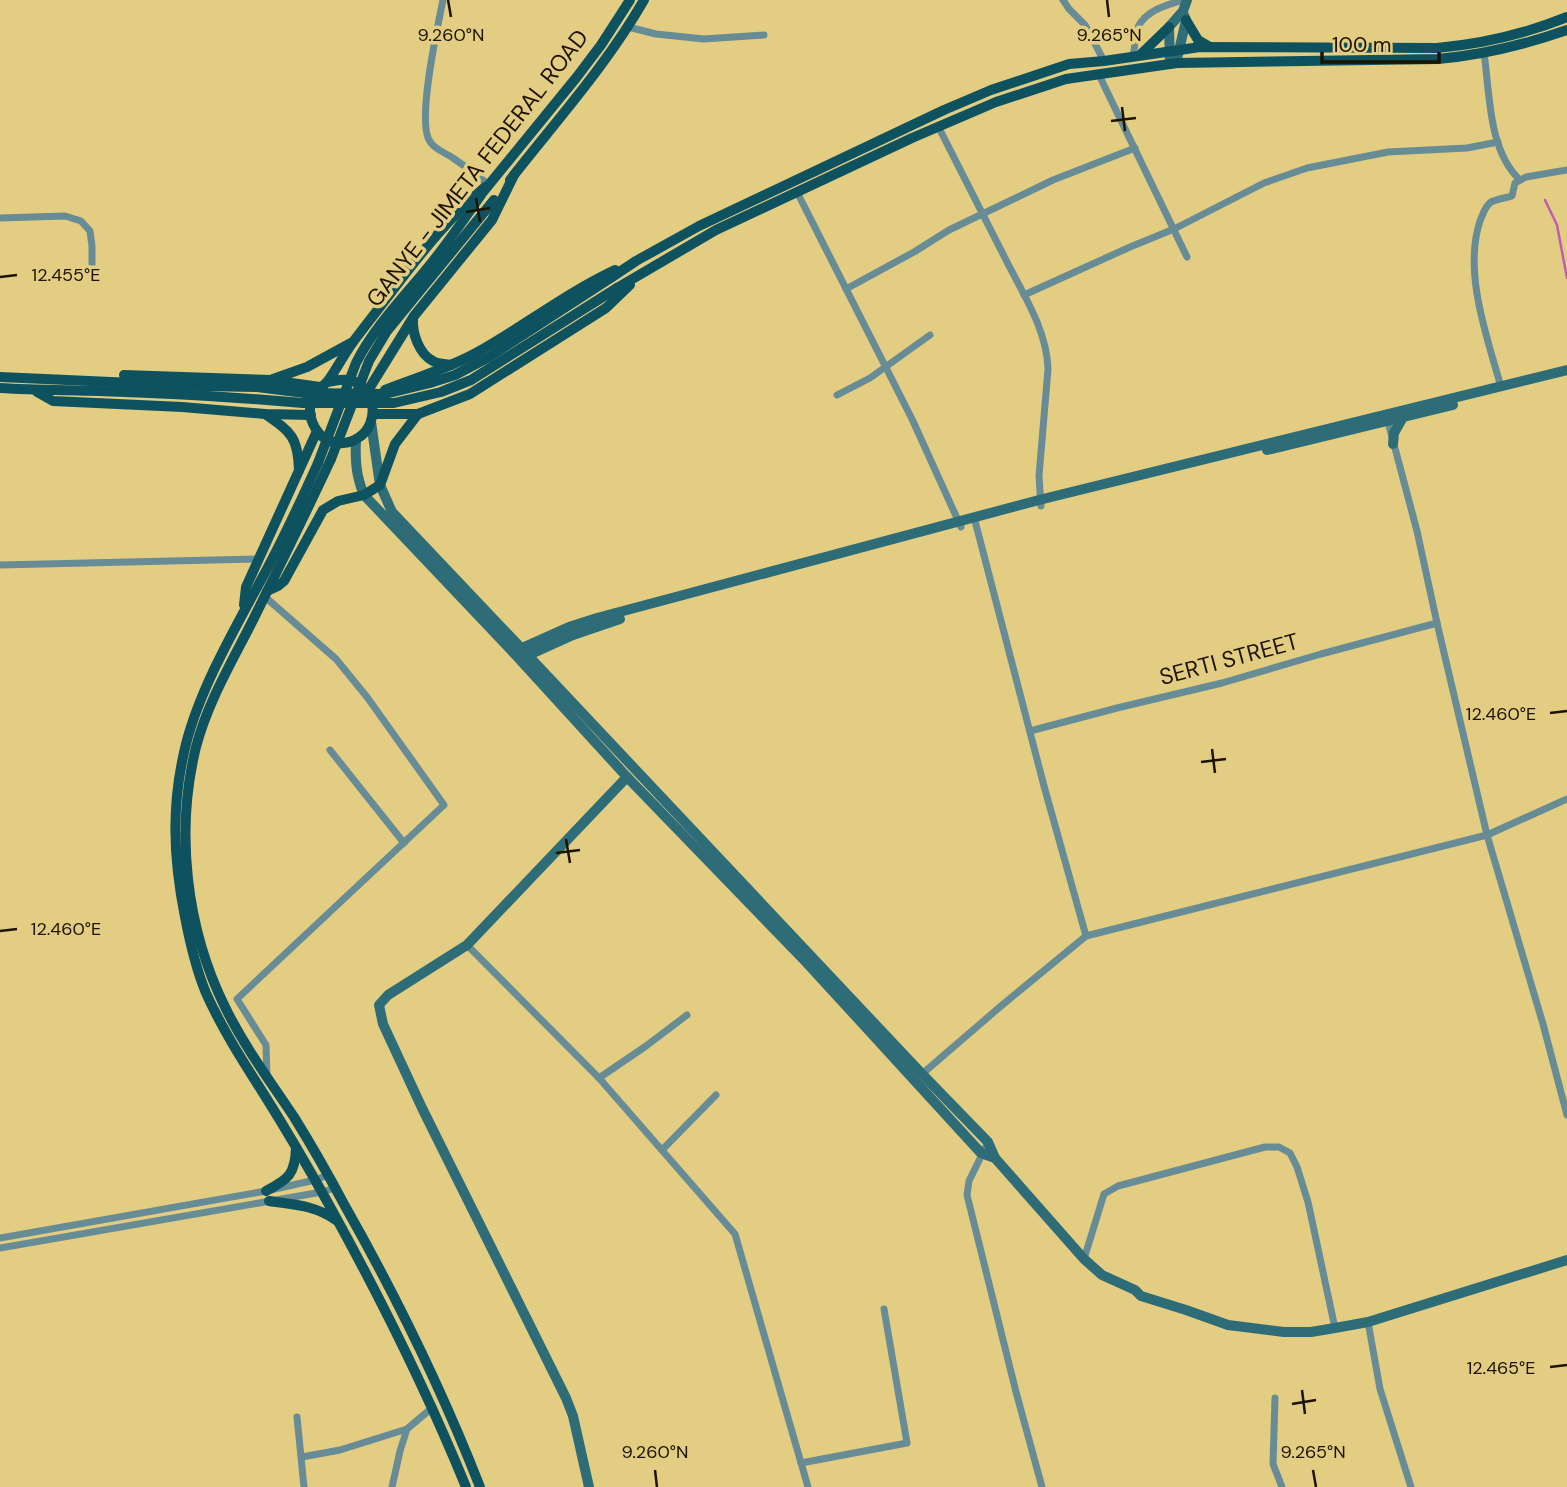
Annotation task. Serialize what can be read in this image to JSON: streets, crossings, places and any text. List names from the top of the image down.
{
  "streets": {
    "main road": ["GANYE - JIMETA FEDERAL ROAD"],
    "street": ["SERTI STREET"]
  },
  "scale_bar": "100 m",
  "coordinates": [
    "9.260°N",
    "9.265°N",
    "12.455°E",
    "12.460°E",
    "12.465°E"
  ]
}
